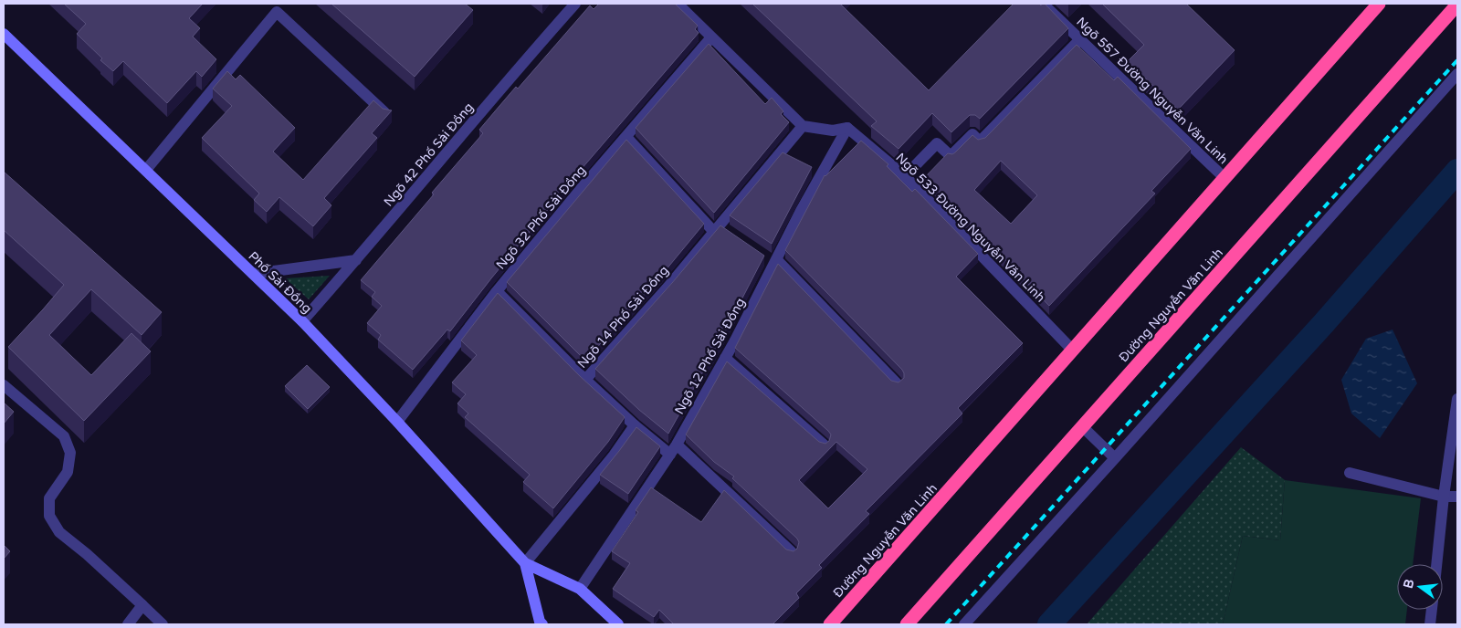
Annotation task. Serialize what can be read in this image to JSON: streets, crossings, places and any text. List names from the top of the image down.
{
  "streets": {
    "highway": ["Đường Nguyễn Văn Linh"],
    "street": [
      "Ngõ 557 Đường Nguyễn Văn Linh",
      "Ngõ 42 Phố Sài Đồng",
      "Ngõ 32 Phố Sài Đồng",
      "Ngõ 533 Đường Nguyễn Văn Linh",
      "Phố Sài Đồng",
      "Ngõ 14 Phố Sài Đồng",
      "Ngõ 12 Phố Sài Đồng"
    ]
  },
  "crossings": [
    ["Ngõ 557 Đường Nguyễn Văn Linh", "Đường Nguyễn Văn Linh"],
    ["Ngõ 42 Phố Sài Đồng", "Phố Sài Đồng"],
    ["Ngõ 32 Phố Sài Đồng", "Phố Sài Đồng"],
    ["Ngõ 32 Phố Sài Đồng", "Ngõ 14 Phố Sài Đồng"],
    ["Ngõ 533 Đường Nguyễn Văn Linh", "Đường Nguyễn Văn Linh"],
    ["Ngõ 533 Đường Nguyễn Văn Linh", "Ngõ 12 Phố Sài Đồng"],
    ["Phố Sài Đồng", "Ngõ 12 Phố Sài Đồng"],
    ["Ngõ 14 Phố Sài Đồng", "Ngõ 12 Phố Sài Đồng"]
  ],
  "north": "left"
}
